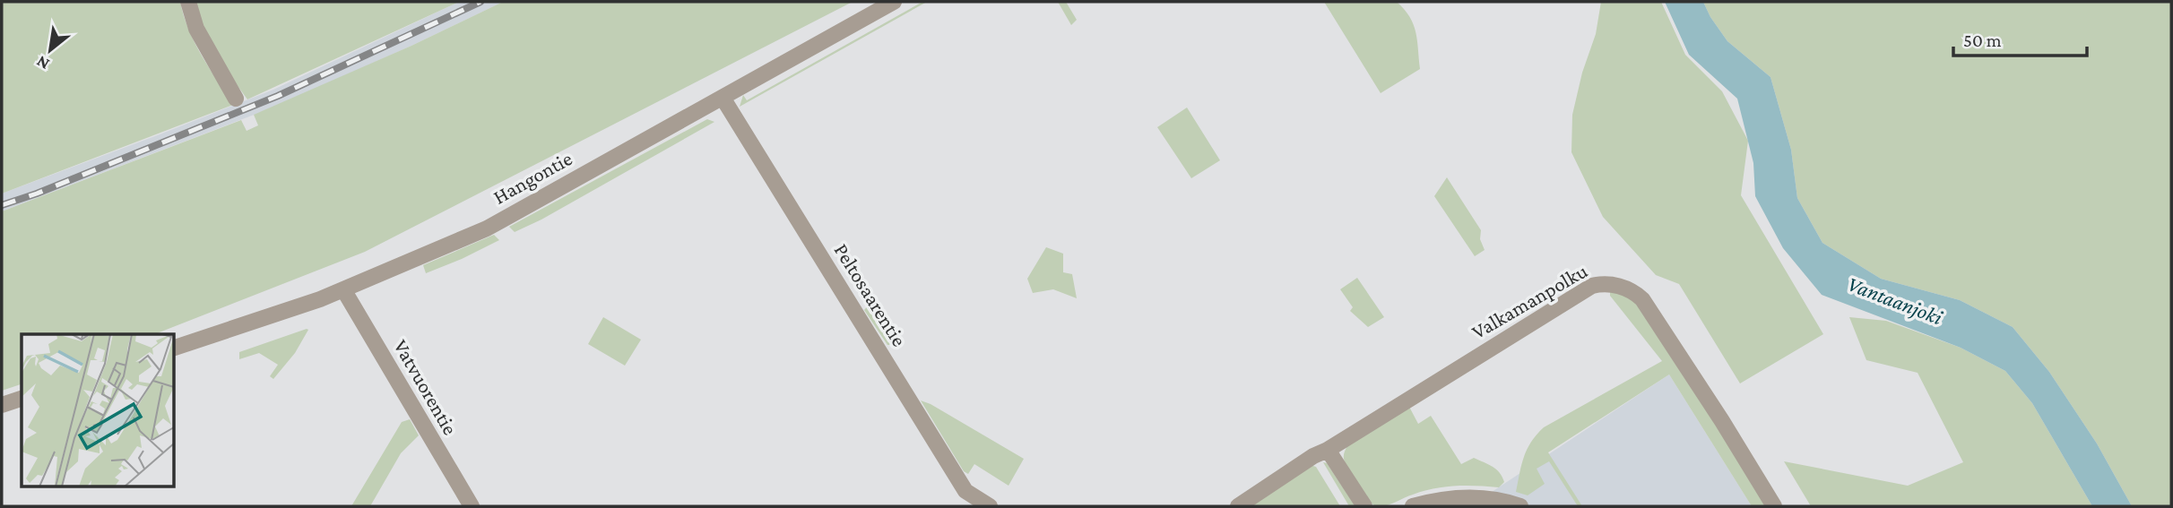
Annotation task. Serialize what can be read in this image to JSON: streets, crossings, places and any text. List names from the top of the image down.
{
  "streets": {
    "street": [
      "Hangontie",
      "Peltosaarentie",
      "Valkamanpolku",
      "Vatvuorentie"
    ]
  },
  "crossings": [
    ["Hangontie", "Peltosaarentie"],
    ["Hangontie", "Vatvuorentie"]
  ],
  "water": ["Vantaanjoki"],
  "scale_bar": "50 m",
  "north": "bottom left"
}
